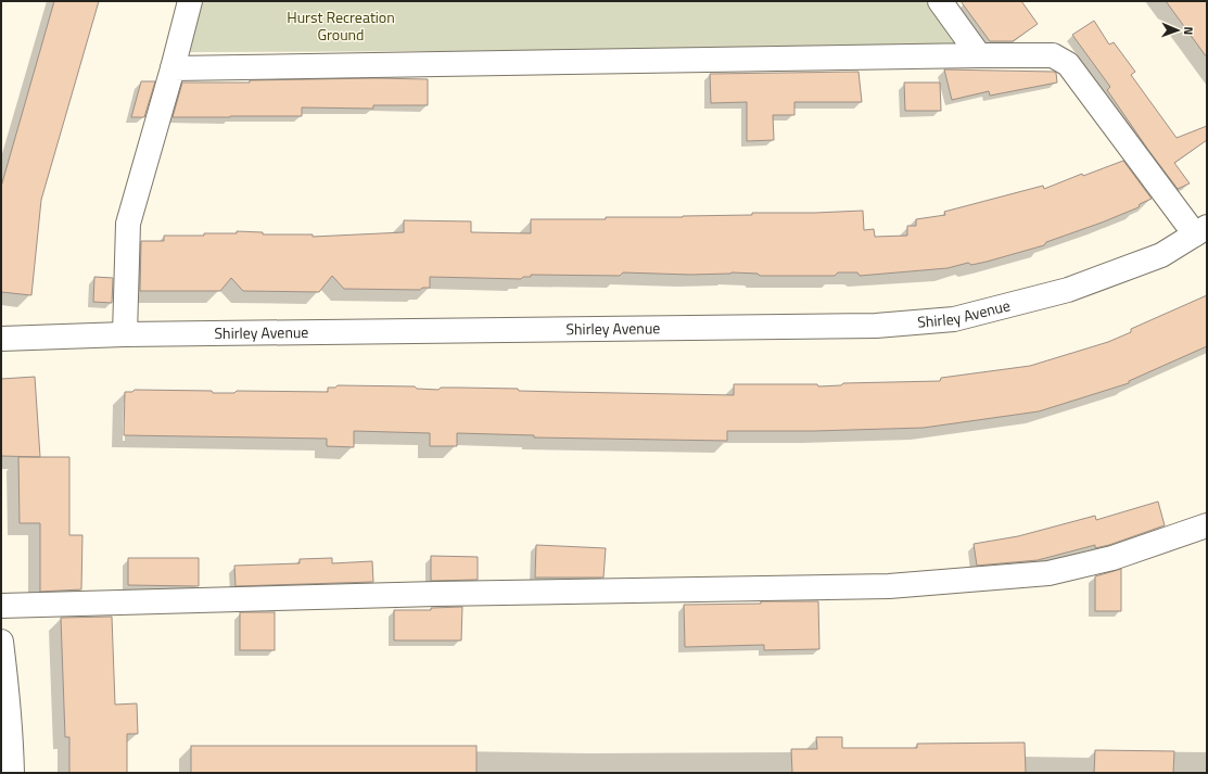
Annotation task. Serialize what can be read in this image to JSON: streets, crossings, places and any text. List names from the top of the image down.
{
  "streets": {
    "street": ["Shirley Avenue"]
  },
  "parks": ["Hurst Recreation Ground"],
  "north": "right"
}
